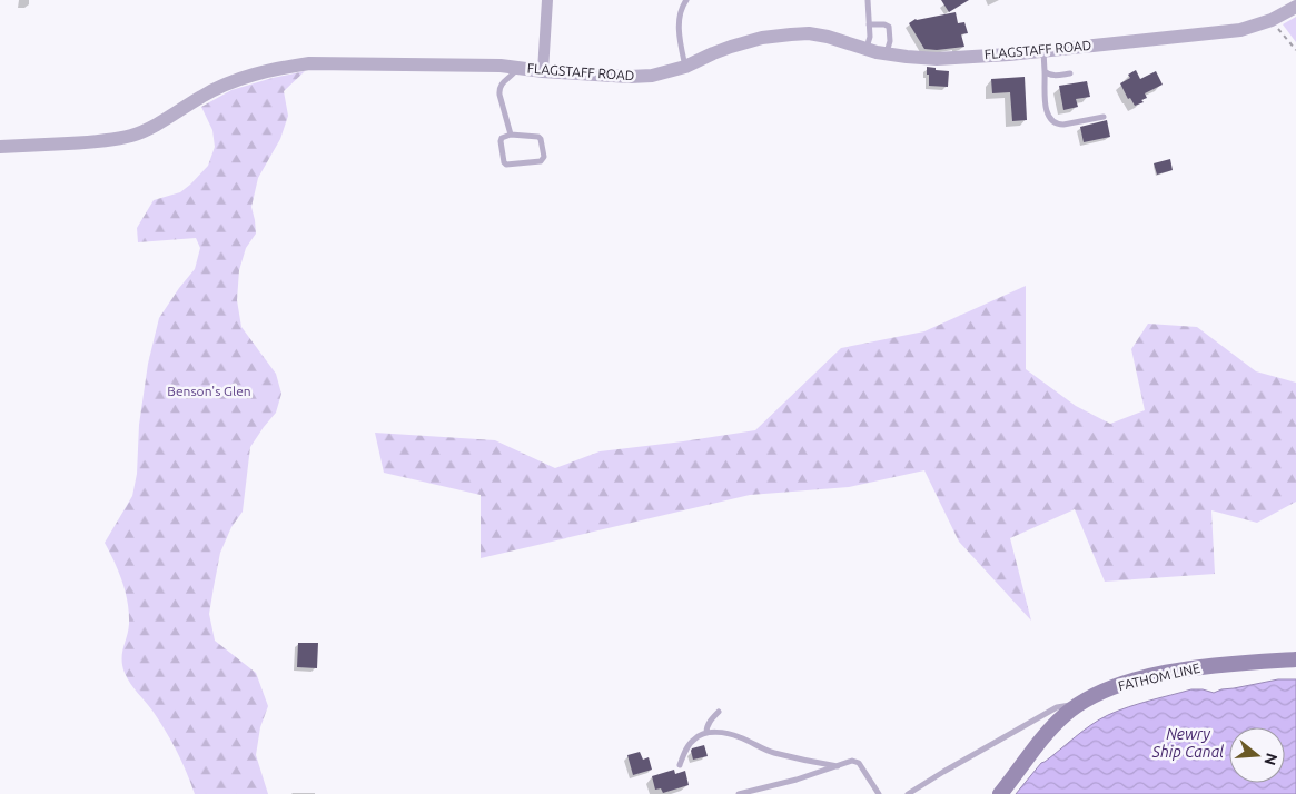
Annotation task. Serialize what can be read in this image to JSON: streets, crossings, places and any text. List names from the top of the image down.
{
  "streets": {
    "main road": ["FATHOM LINE"],
    "street": ["FLAGSTAFF ROAD"]
  },
  "water": ["Newry Ship Canal"],
  "parks": ["Benson's Glen"],
  "north": "right"
}
